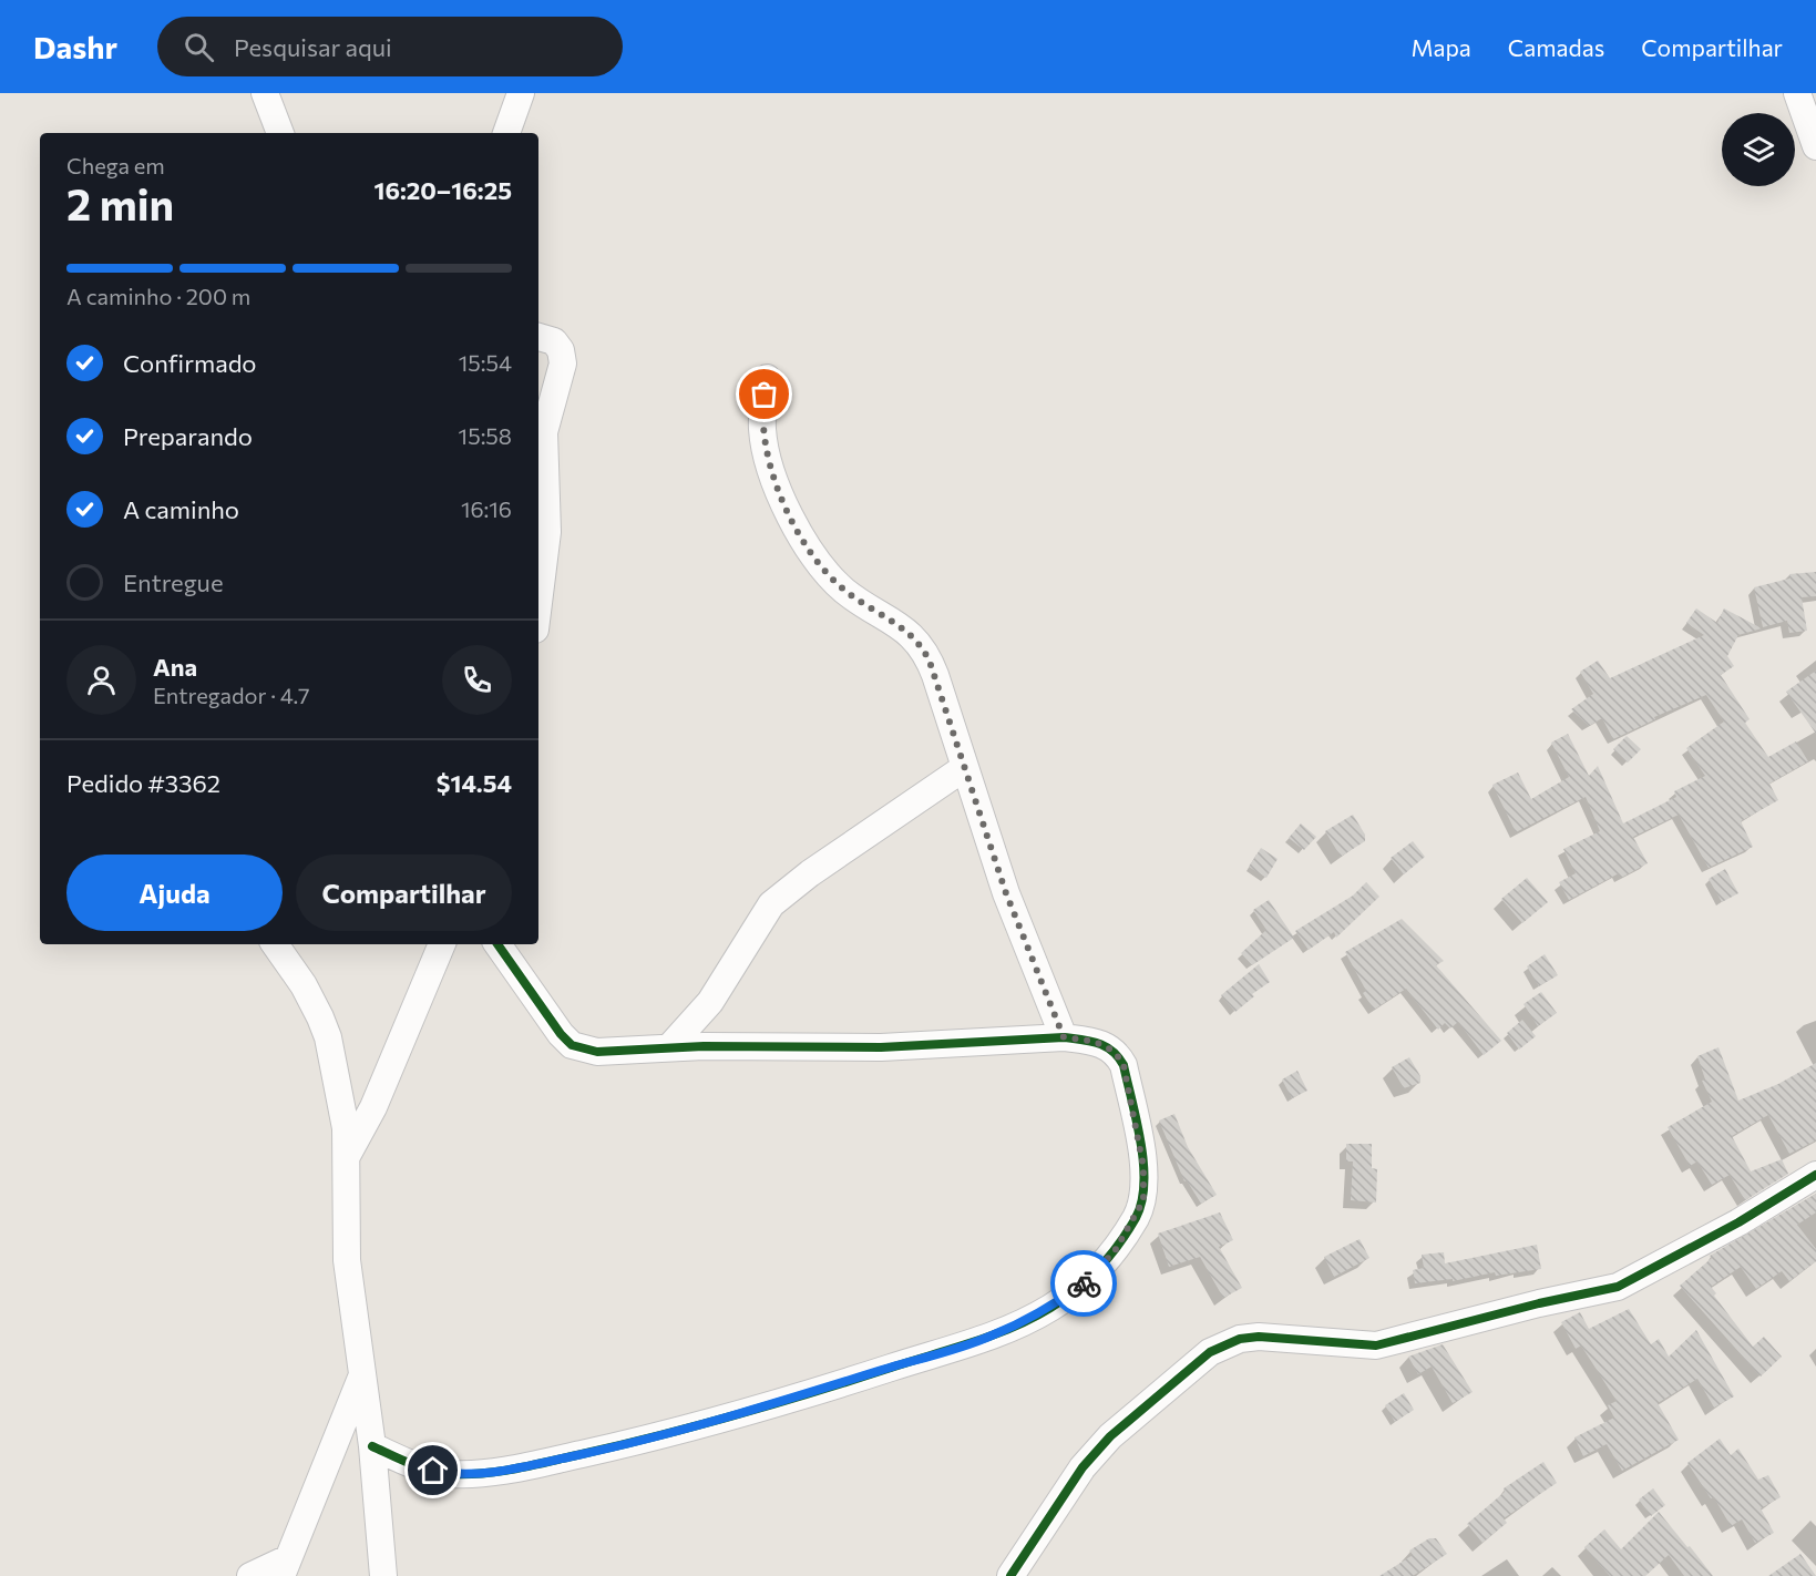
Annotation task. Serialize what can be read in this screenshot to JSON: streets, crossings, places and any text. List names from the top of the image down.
{
  "page": {
    "header": "Dashr",
    "search": "Pesquisar aqui",
    "nav": ["Mapa", "Camadas", "Compartilhar"],
    "heading": ["2 min", "Chega em", "16:20–16:25"],
    "panel": [
      "Ana",
      "Entregador · 4.7",
      "Pedido #3362",
      "$14.54"
    ],
    "bar": "A caminho · 200 m",
    "list": [
      ["Confirmado", "15:54"],
      ["Preparando", "15:58"],
      ["A caminho", "16:16"],
      "Entregue"
    ],
    "buttons": ["Ajuda", "Compartilhar"]
  }
}
